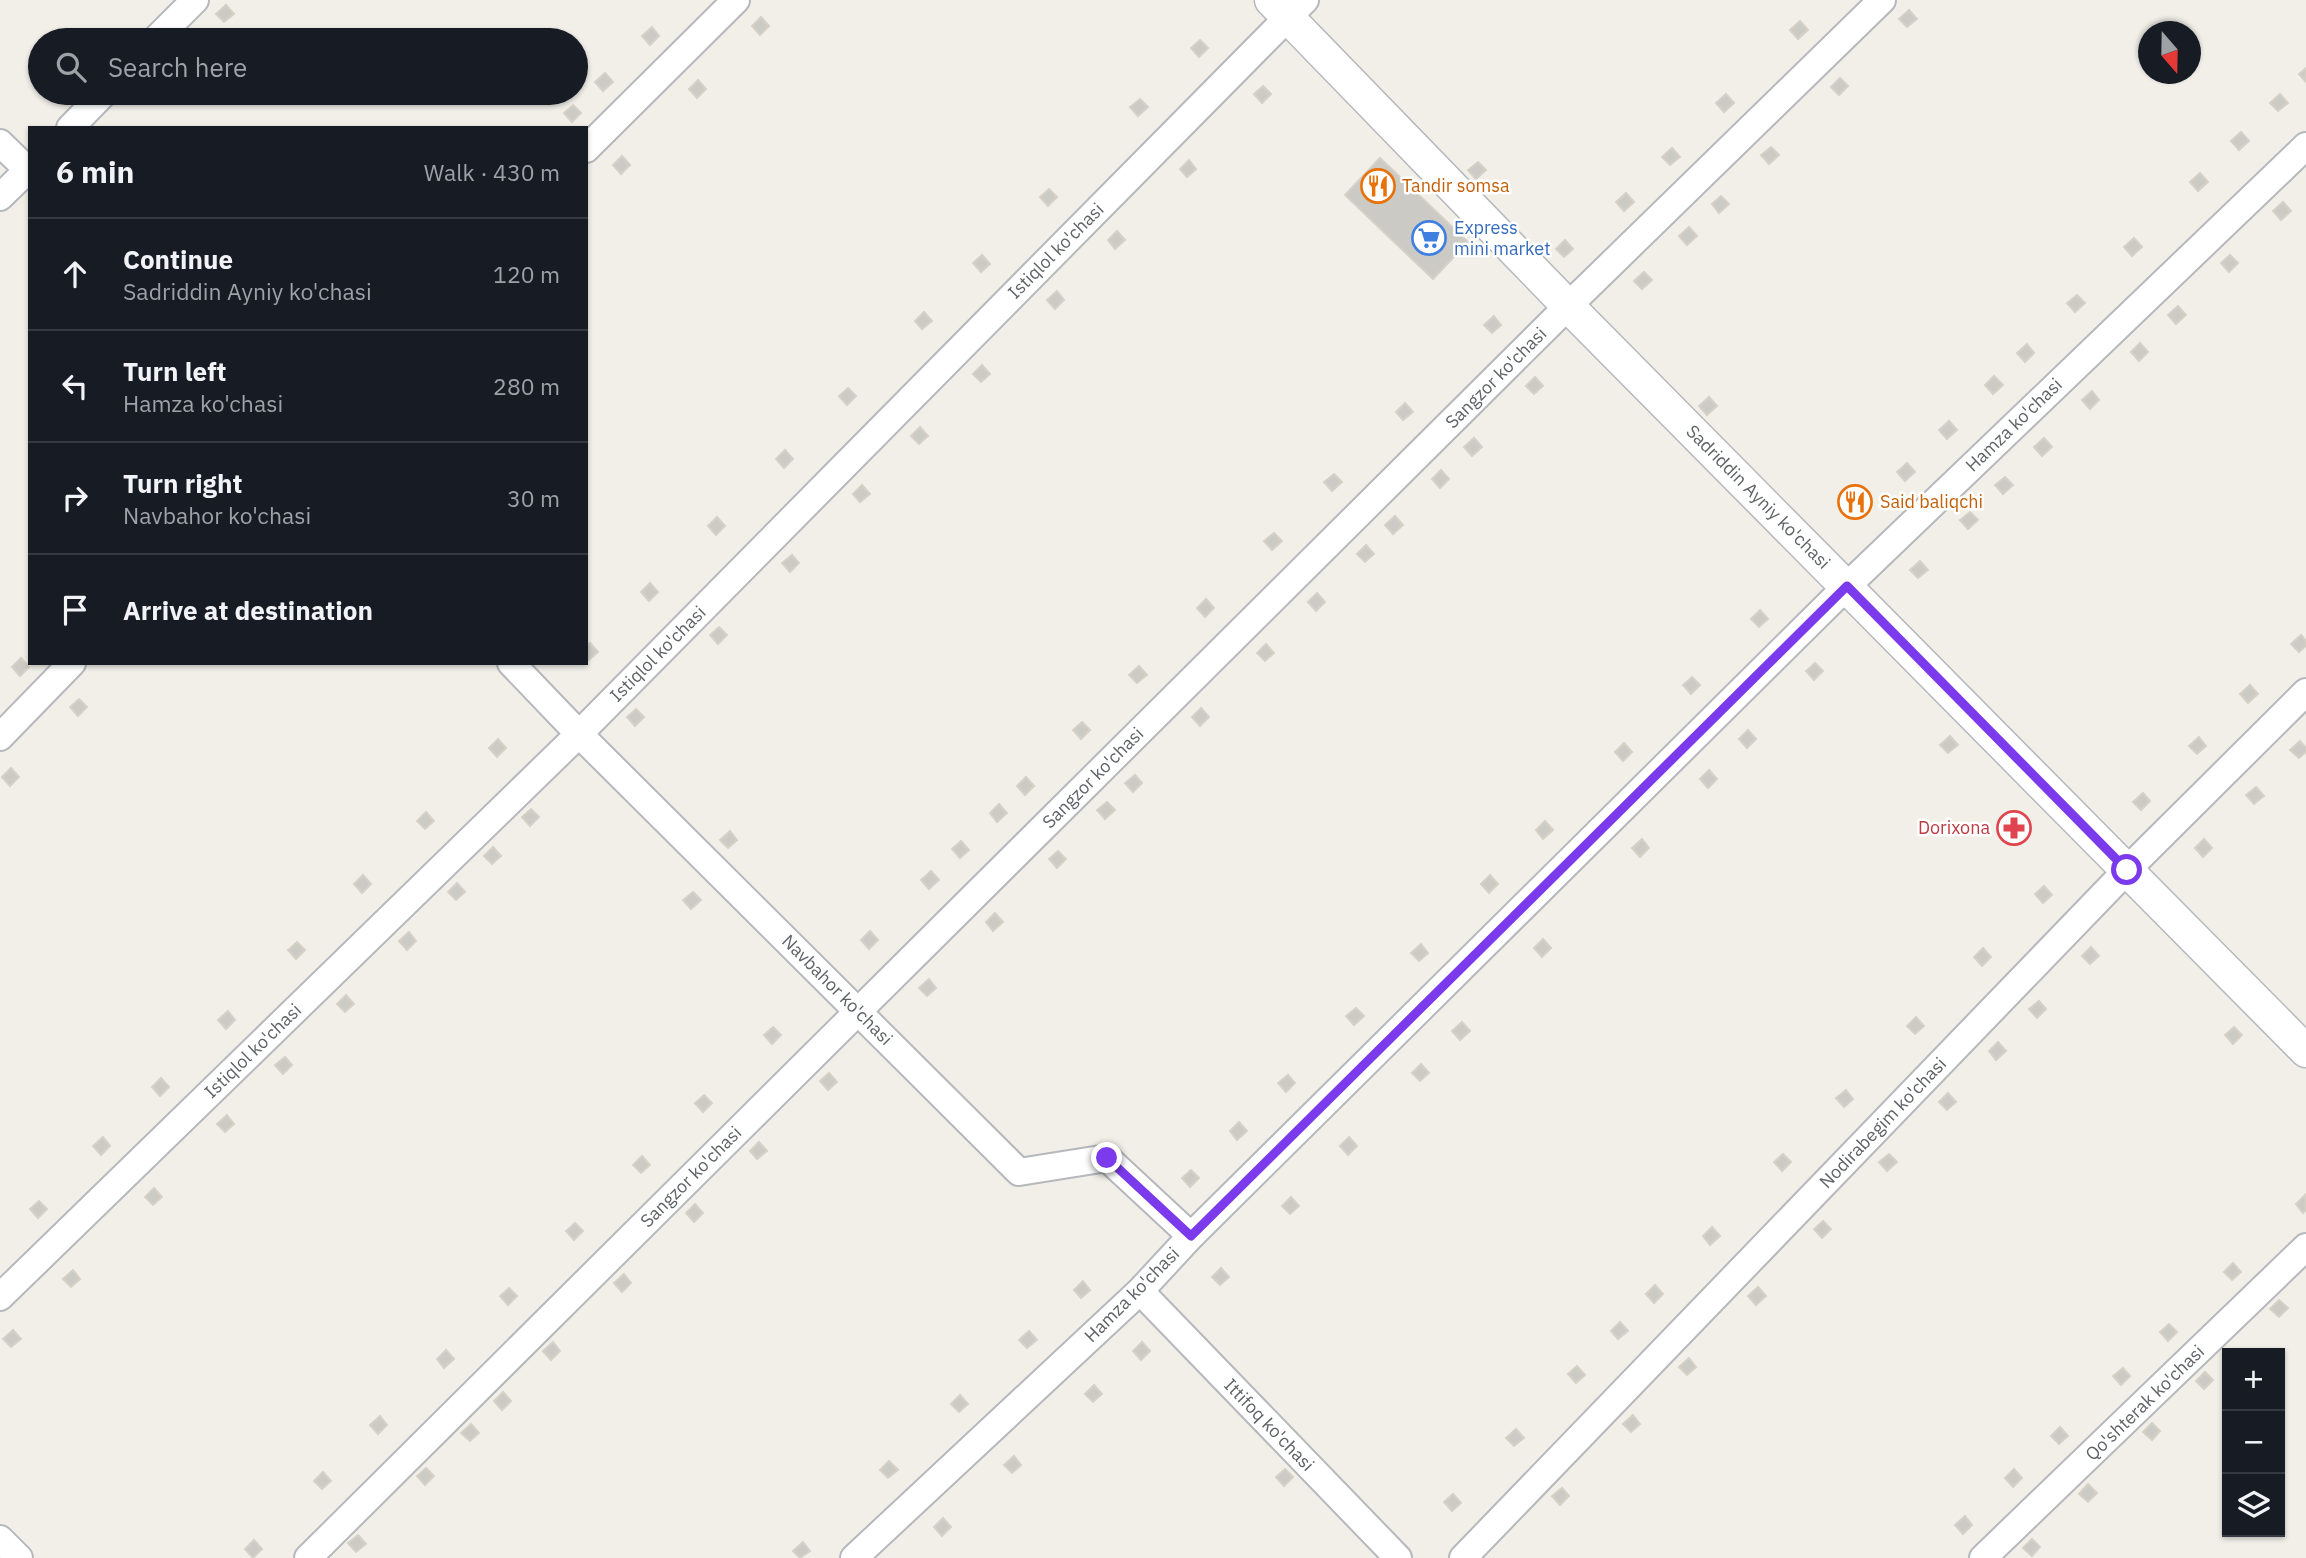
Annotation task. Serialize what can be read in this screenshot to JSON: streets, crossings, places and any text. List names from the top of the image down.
{
  "streets": {
    "street": [
      "Istiqlol ko'chasi",
      "Sangzor ko'chasi",
      "Hamza ko'chasi",
      "Sadriddin Ayniy ko'chasi",
      "Navbahor ko'chasi",
      "Nodirabegim ko'chasi",
      "Qo'shterak ko'chasi",
      "Ittifoq ko'chasi"
    ]
  },
  "crossings": [
    ["Istiqlol ko'chasi", "Sadriddin Ayniy ko'chasi"],
    ["Istiqlol ko'chasi", "Navbahor ko'chasi"],
    ["Sangzor ko'chasi", "Sadriddin Ayniy ko'chasi"],
    ["Sangzor ko'chasi", "Navbahor ko'chasi"],
    ["Hamza ko'chasi", "Sadriddin Ayniy ko'chasi"],
    ["Hamza ko'chasi", "Navbahor ko'chasi"],
    ["Hamza ko'chasi", "Ittifoq ko'chasi"],
    ["Sadriddin Ayniy ko'chasi", "Nodirabegim ko'chasi"]
  ],
  "places": {
    "restaurant": ["Tandir somsa", "Said baliqchi"],
    "supermarket": ["Express mini market"],
    "pharmacy": ["Dorixona"]
  },
  "north": "bottom",
  "page": {
    "search": "Search here",
    "heading": ["6 min", "Walk · 430 m"],
    "list": [
      ["Continue", "Sadriddin Ayniy ko'chasi", "120 m"],
      ["Turn left", "Hamza ko'chasi", "280 m"],
      ["Turn right", "Navbahor ko'chasi", "30 m"],
      "Arrive at destination"
    ],
    "map_buttons": ["+", "−"]
  }
}
